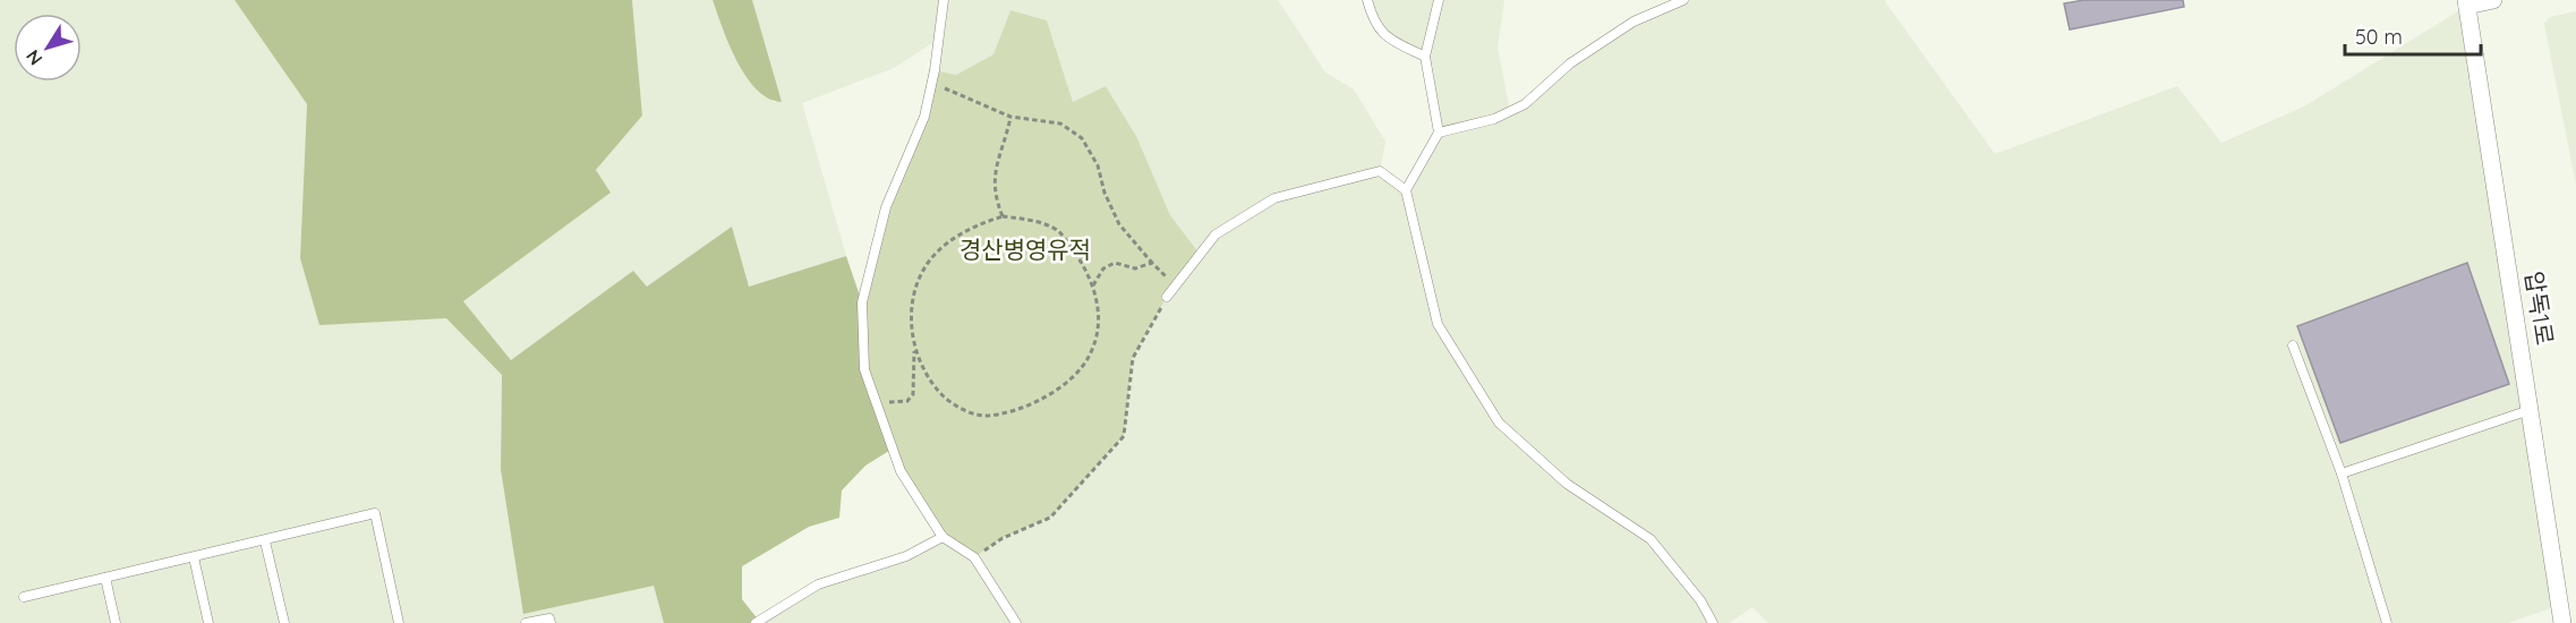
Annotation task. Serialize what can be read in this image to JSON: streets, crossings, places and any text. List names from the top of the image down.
{
  "streets": {
    "street": ["압독1로"]
  },
  "parks": ["경산병영유적"],
  "scale_bar": "50 m",
  "north": "bottom left"
}
